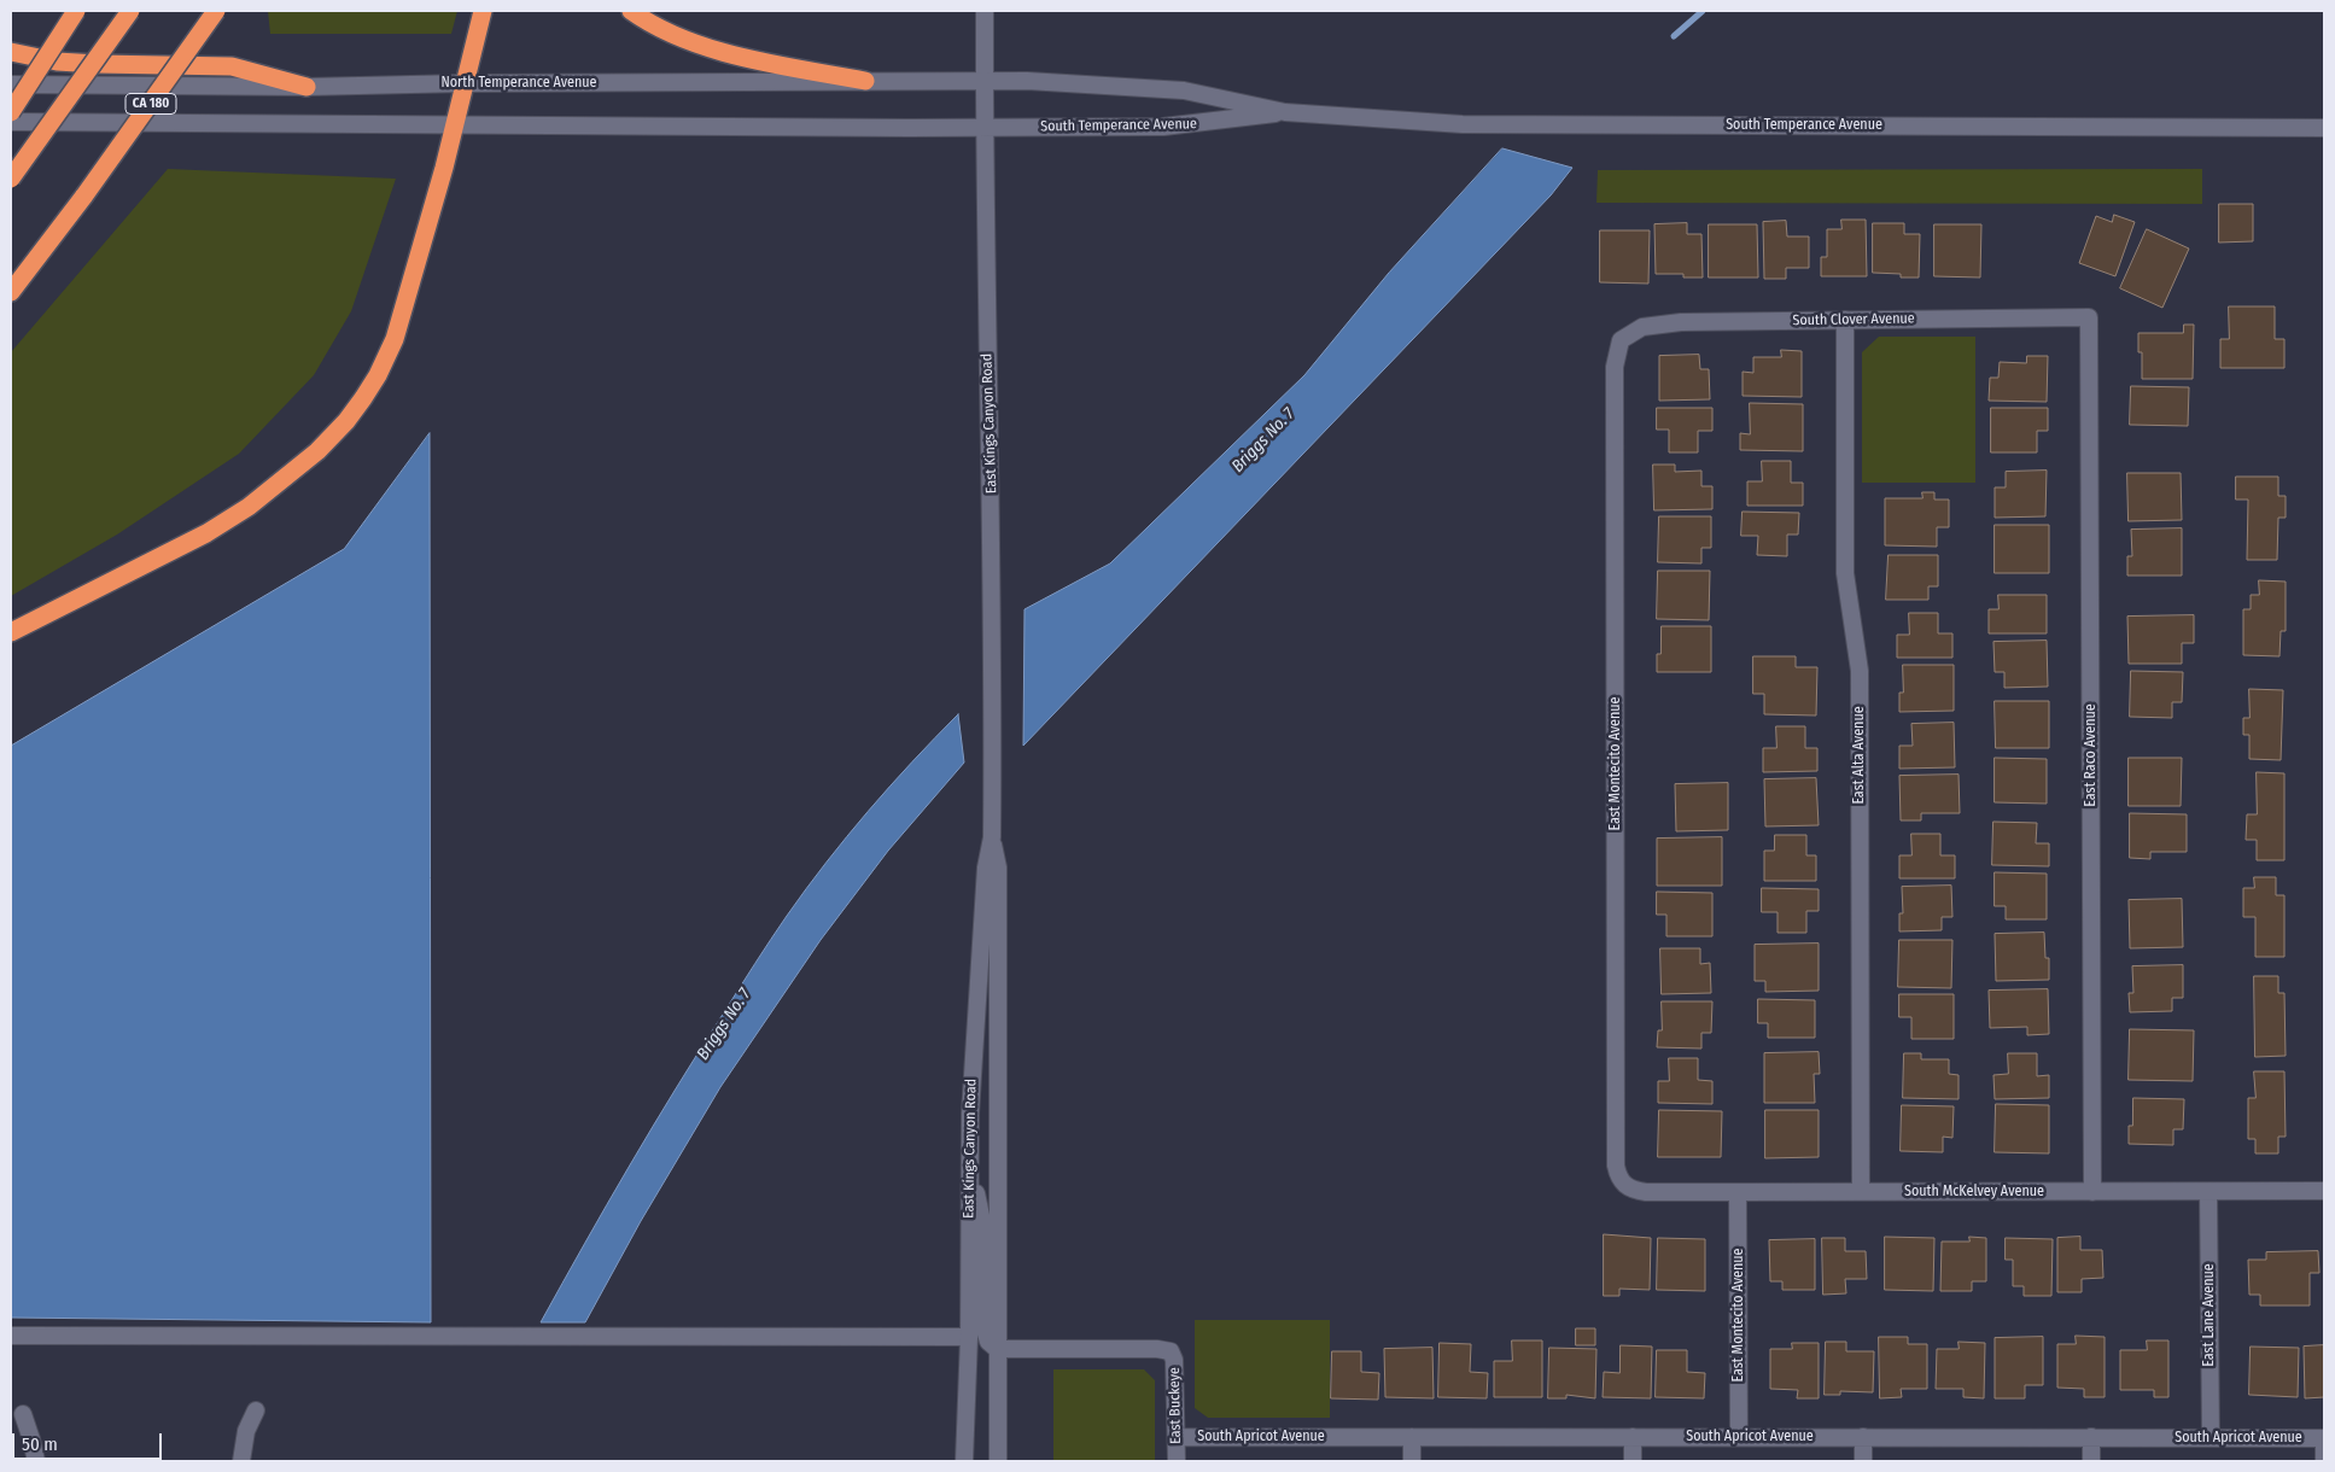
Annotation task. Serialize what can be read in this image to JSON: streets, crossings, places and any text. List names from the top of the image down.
{
  "streets": {
    "highway": ["CA 180"],
    "street": [
      "North Temperance Avenue",
      "South Temperance Avenue",
      "South Clover Avenue",
      "East Kings Canyon Road",
      "East Alta Avenue",
      "East Raco Avenue",
      "East Montecito Avenue",
      "South McKelvey Avenue",
      "East Lane Avenue",
      "East Buckeye",
      "South Apricot Avenue"
    ]
  },
  "crossings": [
    ["North Temperance Avenue", "South Temperance Avenue"],
    ["North Temperance Avenue", "East Kings Canyon Road"],
    ["South Temperance Avenue", "East Kings Canyon Road"],
    ["South Clover Avenue", "East Alta Avenue"],
    ["South Clover Avenue", "East Raco Avenue"],
    ["South Clover Avenue", "East Montecito Avenue"],
    ["East Kings Canyon Road", "East Buckeye"],
    ["East Alta Avenue", "South McKelvey Avenue"],
    ["East Raco Avenue", "South McKelvey Avenue"],
    ["East Montecito Avenue", "South McKelvey Avenue"],
    ["East Montecito Avenue", "South Apricot Avenue"],
    ["South McKelvey Avenue", "East Lane Avenue"],
    ["East Lane Avenue", "South Apricot Avenue"],
    ["East Buckeye", "South Apricot Avenue"]
  ],
  "water": ["Briggs No. 7"],
  "scale_bar": "50 m"
}
